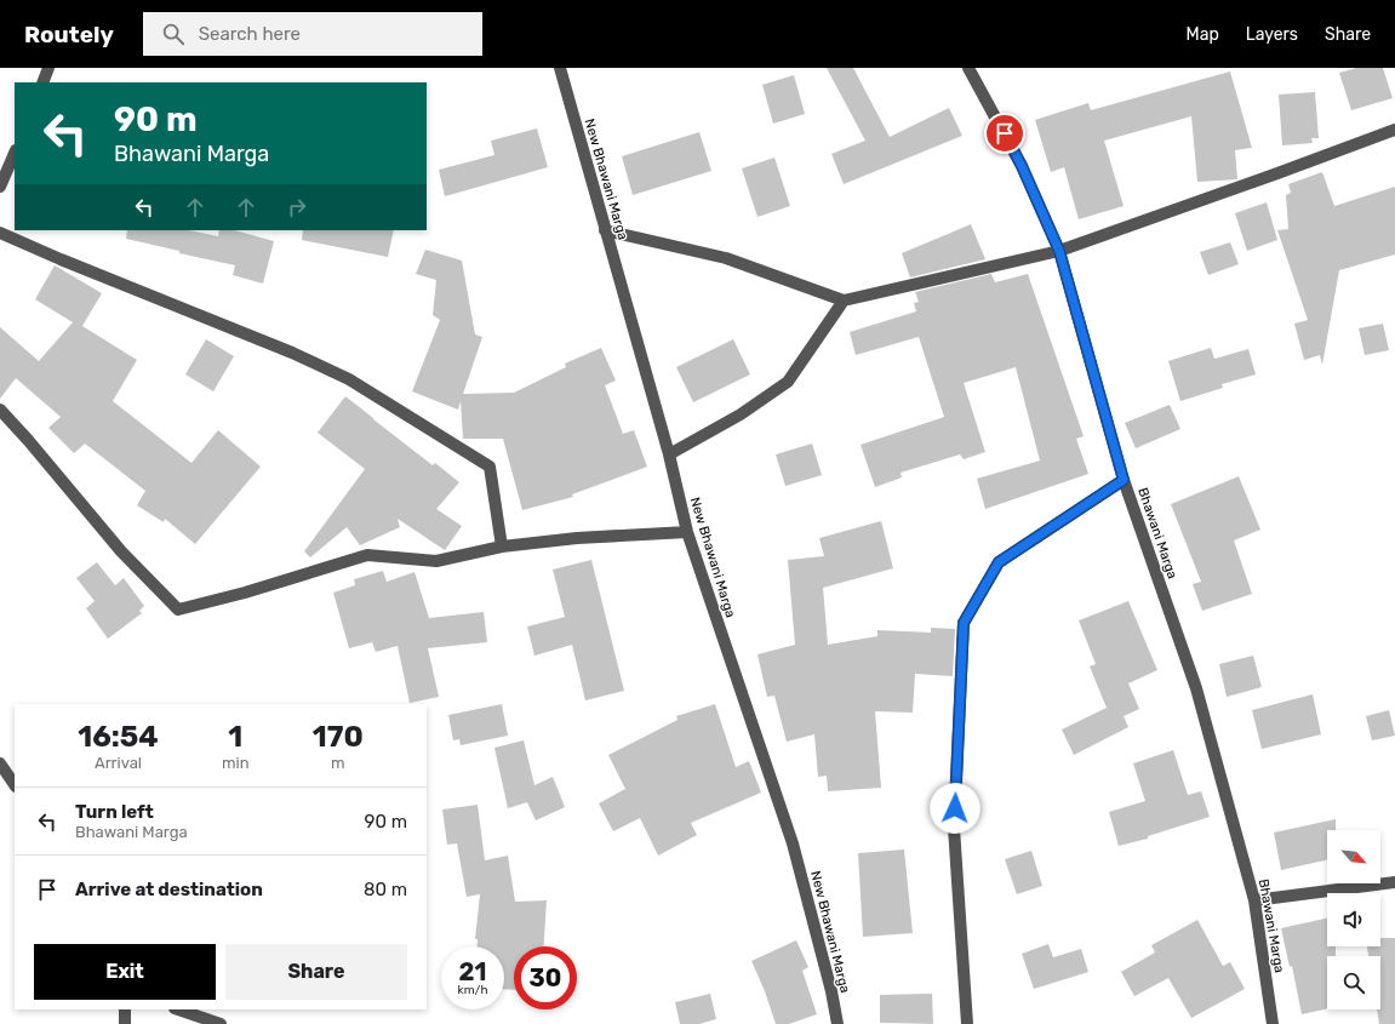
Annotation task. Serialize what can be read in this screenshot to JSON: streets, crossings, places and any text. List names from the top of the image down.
{
  "streets": {
    "street": ["New Bhawani Marga", "Bhawani Marga"]
  },
  "north": "bottom right",
  "page": {
    "header": "Routely",
    "search": "Search here",
    "nav": ["Map", "Layers", "Share"],
    "turn": ["90 m", "Bhawani Marga"],
    "eta": [
      "16:54",
      "Arrival",
      "1",
      "min",
      "170",
      "m"
    ],
    "list": [
      {
        "name": "Turn left",
        "note": "Bhawani Marga",
        "value": "90 m"
      },
      {
        "name": "Arrive at destination",
        "value": "80 m"
      }
    ],
    "buttons": ["Exit", "Share"],
    "speed": "21 km/h",
    "limit": "30"
  }
}
